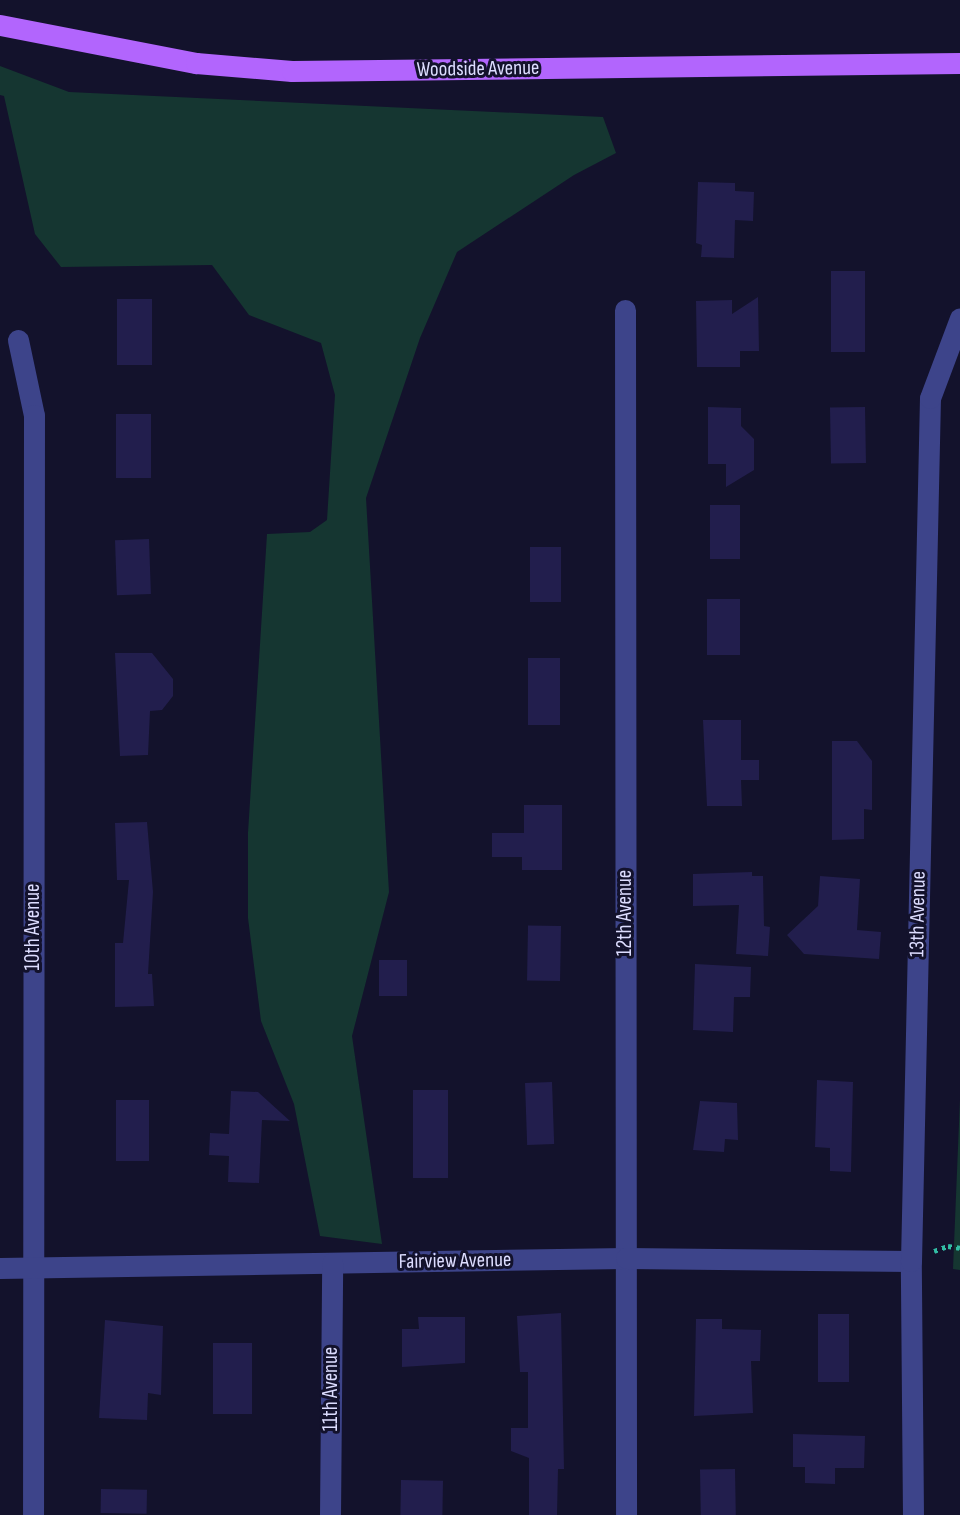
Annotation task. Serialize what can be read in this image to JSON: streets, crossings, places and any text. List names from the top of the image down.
{
  "streets": {
    "main road": ["Woodside Avenue"],
    "street": [
      "12th Avenue",
      "13th Avenue",
      "10th Avenue",
      "Fairview Avenue",
      "11th Avenue"
    ]
  },
  "crossings": [
    ["12th Avenue", "Fairview Avenue"],
    ["13th Avenue", "Fairview Avenue"],
    ["10th Avenue", "Fairview Avenue"],
    ["Fairview Avenue", "11th Avenue"]
  ]
}
